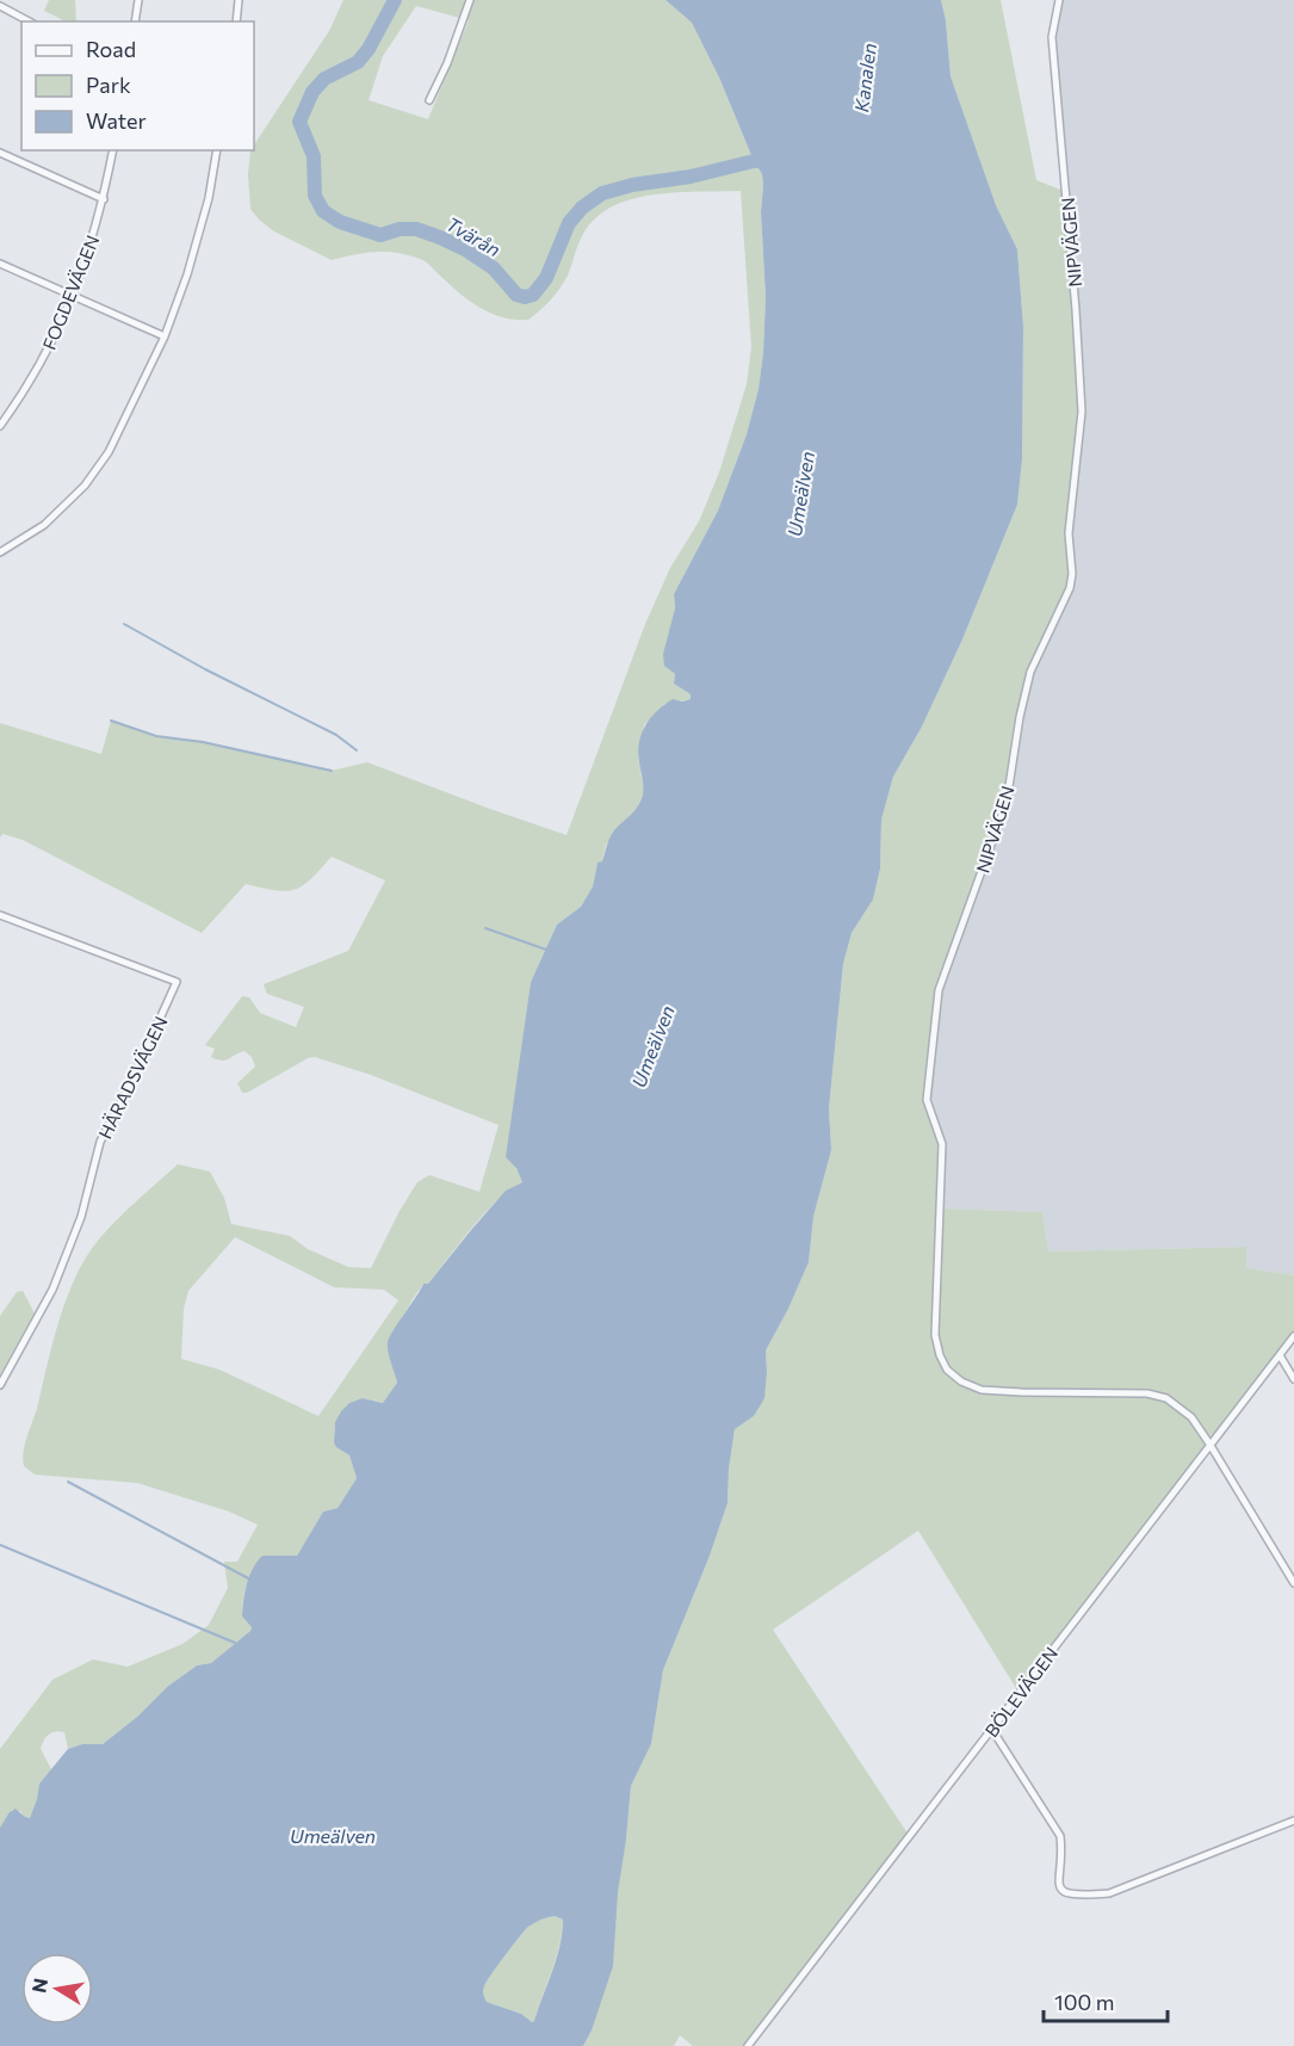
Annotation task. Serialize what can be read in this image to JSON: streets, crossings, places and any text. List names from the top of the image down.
{
  "streets": {
    "street": [
      "NIPVÄGEN",
      "FOGDEVÄGEN",
      "HÄRADSVÄGEN",
      "BÖLEVÄGEN"
    ]
  },
  "crossings": [
    ["NIPVÄGEN", "BÖLEVÄGEN"]
  ],
  "water": ["Kanalen", "Tvärån", "Umeälven"],
  "legend": ["Road", "Park", "Water"],
  "scale_bar": "100 m",
  "north": "left"
}
